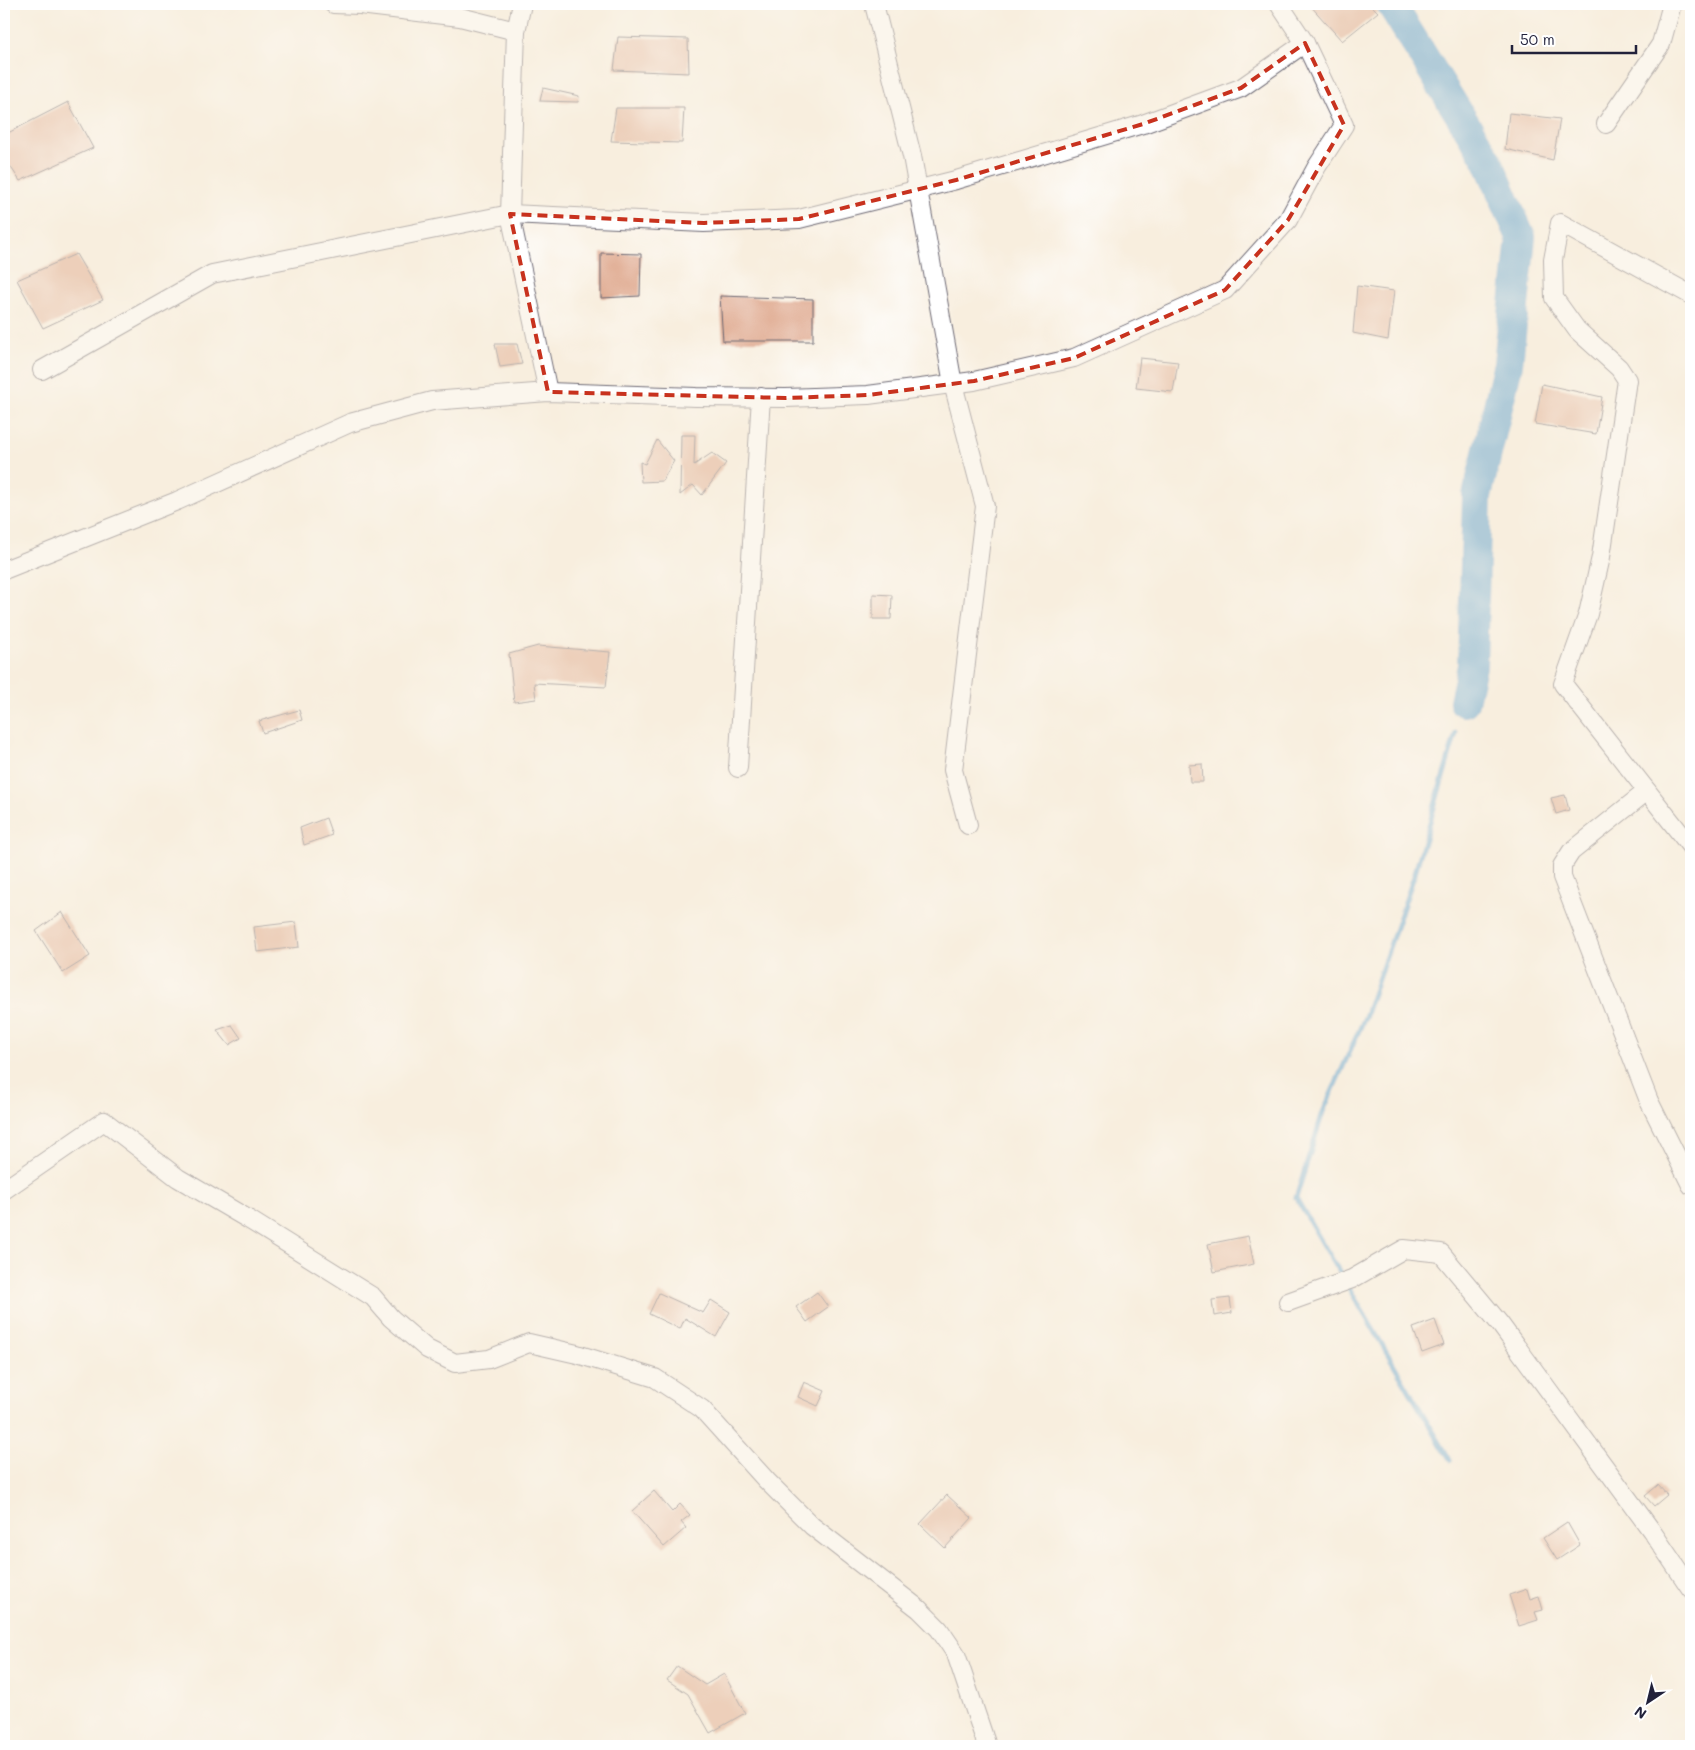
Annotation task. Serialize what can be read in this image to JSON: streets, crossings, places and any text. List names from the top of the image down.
{
  "scale_bar": "50 m",
  "north": "bottom left"
}
